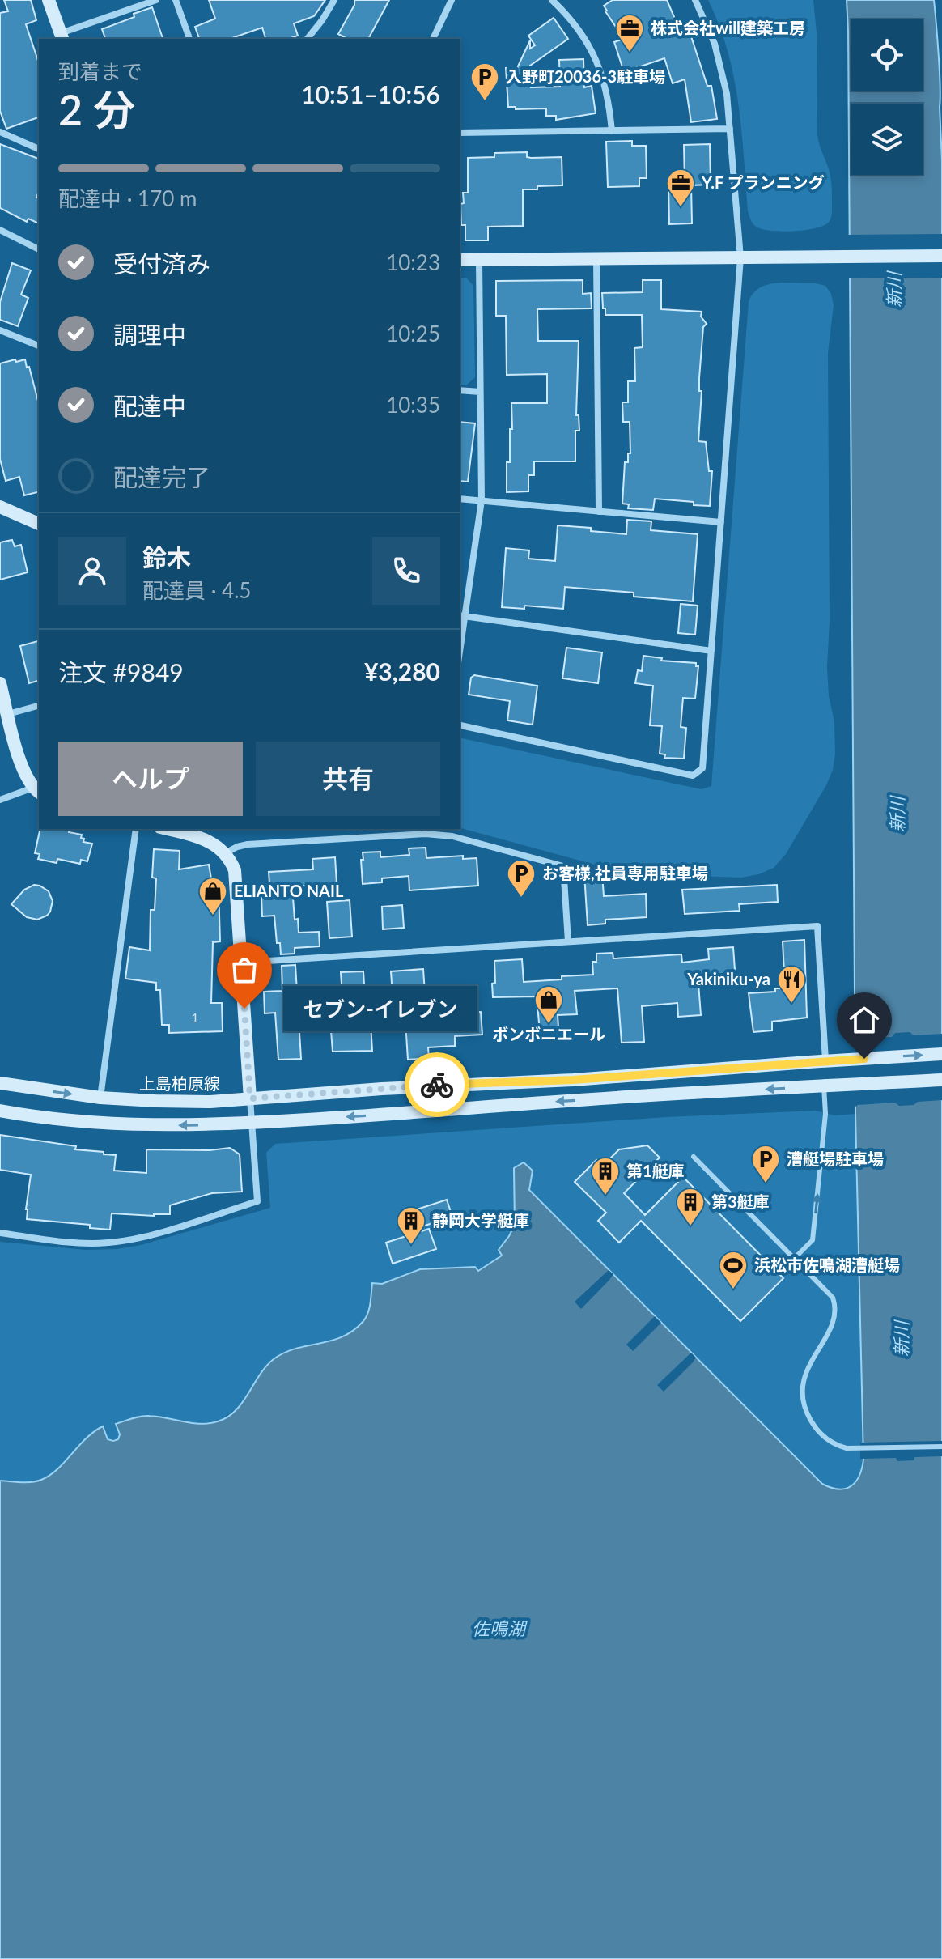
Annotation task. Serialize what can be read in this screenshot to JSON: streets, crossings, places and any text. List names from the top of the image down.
{
  "streets": {
    "street": ["上島柏原線"]
  },
  "water": ["新川", "佐鳴湖"],
  "places": {
    "office": ["株式会社will建築工房", "Y.F プランニング"],
    "parking": ["入野町20036-3駐車場", "お客様,社員専用駐車場", "漕艇場駐車場"],
    "shop": ["ELIANTO NAIL", "ボンボニエール"],
    "restaurant": ["Yakiniku-ya"],
    "other": ["セブン-イレブン"],
    "building": ["第1艇庫", "第3艇庫", "静岡大学艇庫"],
    "sports": ["浜松市佐鳴湖漕艇場"]
  },
  "house_numbers": ["1"],
  "page": {
    "heading": ["2 分", "到着まで", "10:51–10:56"],
    "panel": [
      "鈴木",
      "配達員 · 4.5",
      "注文 #9849",
      "¥3,280"
    ],
    "bar": "配達中 · 170 m",
    "list": [
      ["受付済み", "10:23"],
      ["調理中", "10:25"],
      ["配達中", "10:35"],
      "配達完了"
    ],
    "buttons": ["ヘルプ", "共有"],
    "bubble": "セブン-イレブン"
  }
}
